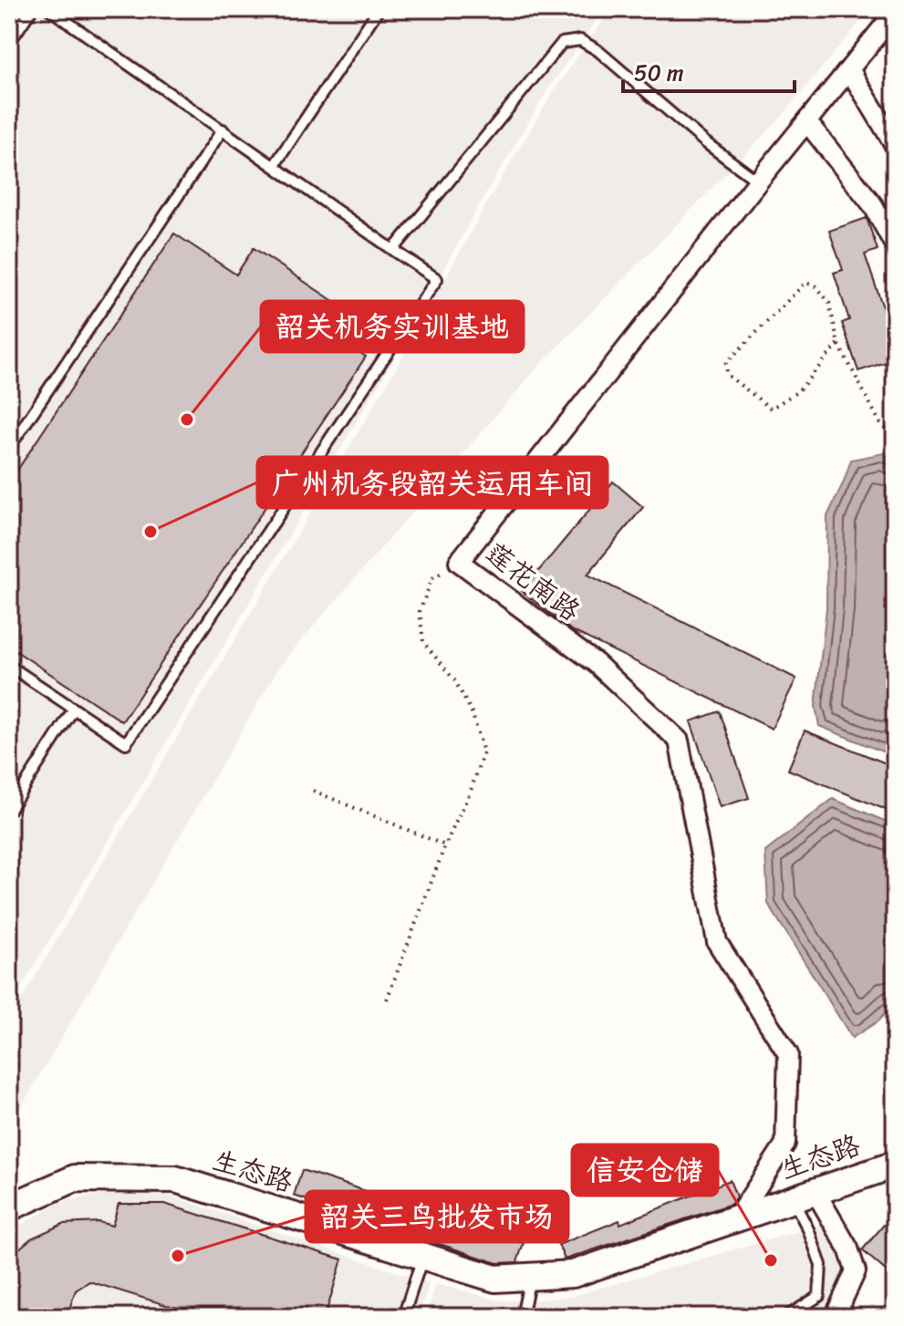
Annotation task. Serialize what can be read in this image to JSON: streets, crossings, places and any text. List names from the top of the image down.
{
  "streets": {
    "street": ["莲花南路", "生态路"]
  },
  "crossings": [
    ["莲花南路", "生态路"]
  ],
  "places": [
    "韶关机务实训基地",
    "广州机务段韶关运用车间",
    "韶关三鸟批发市场",
    "信安仓储"
  ],
  "scale_bar": "50 m"
}
